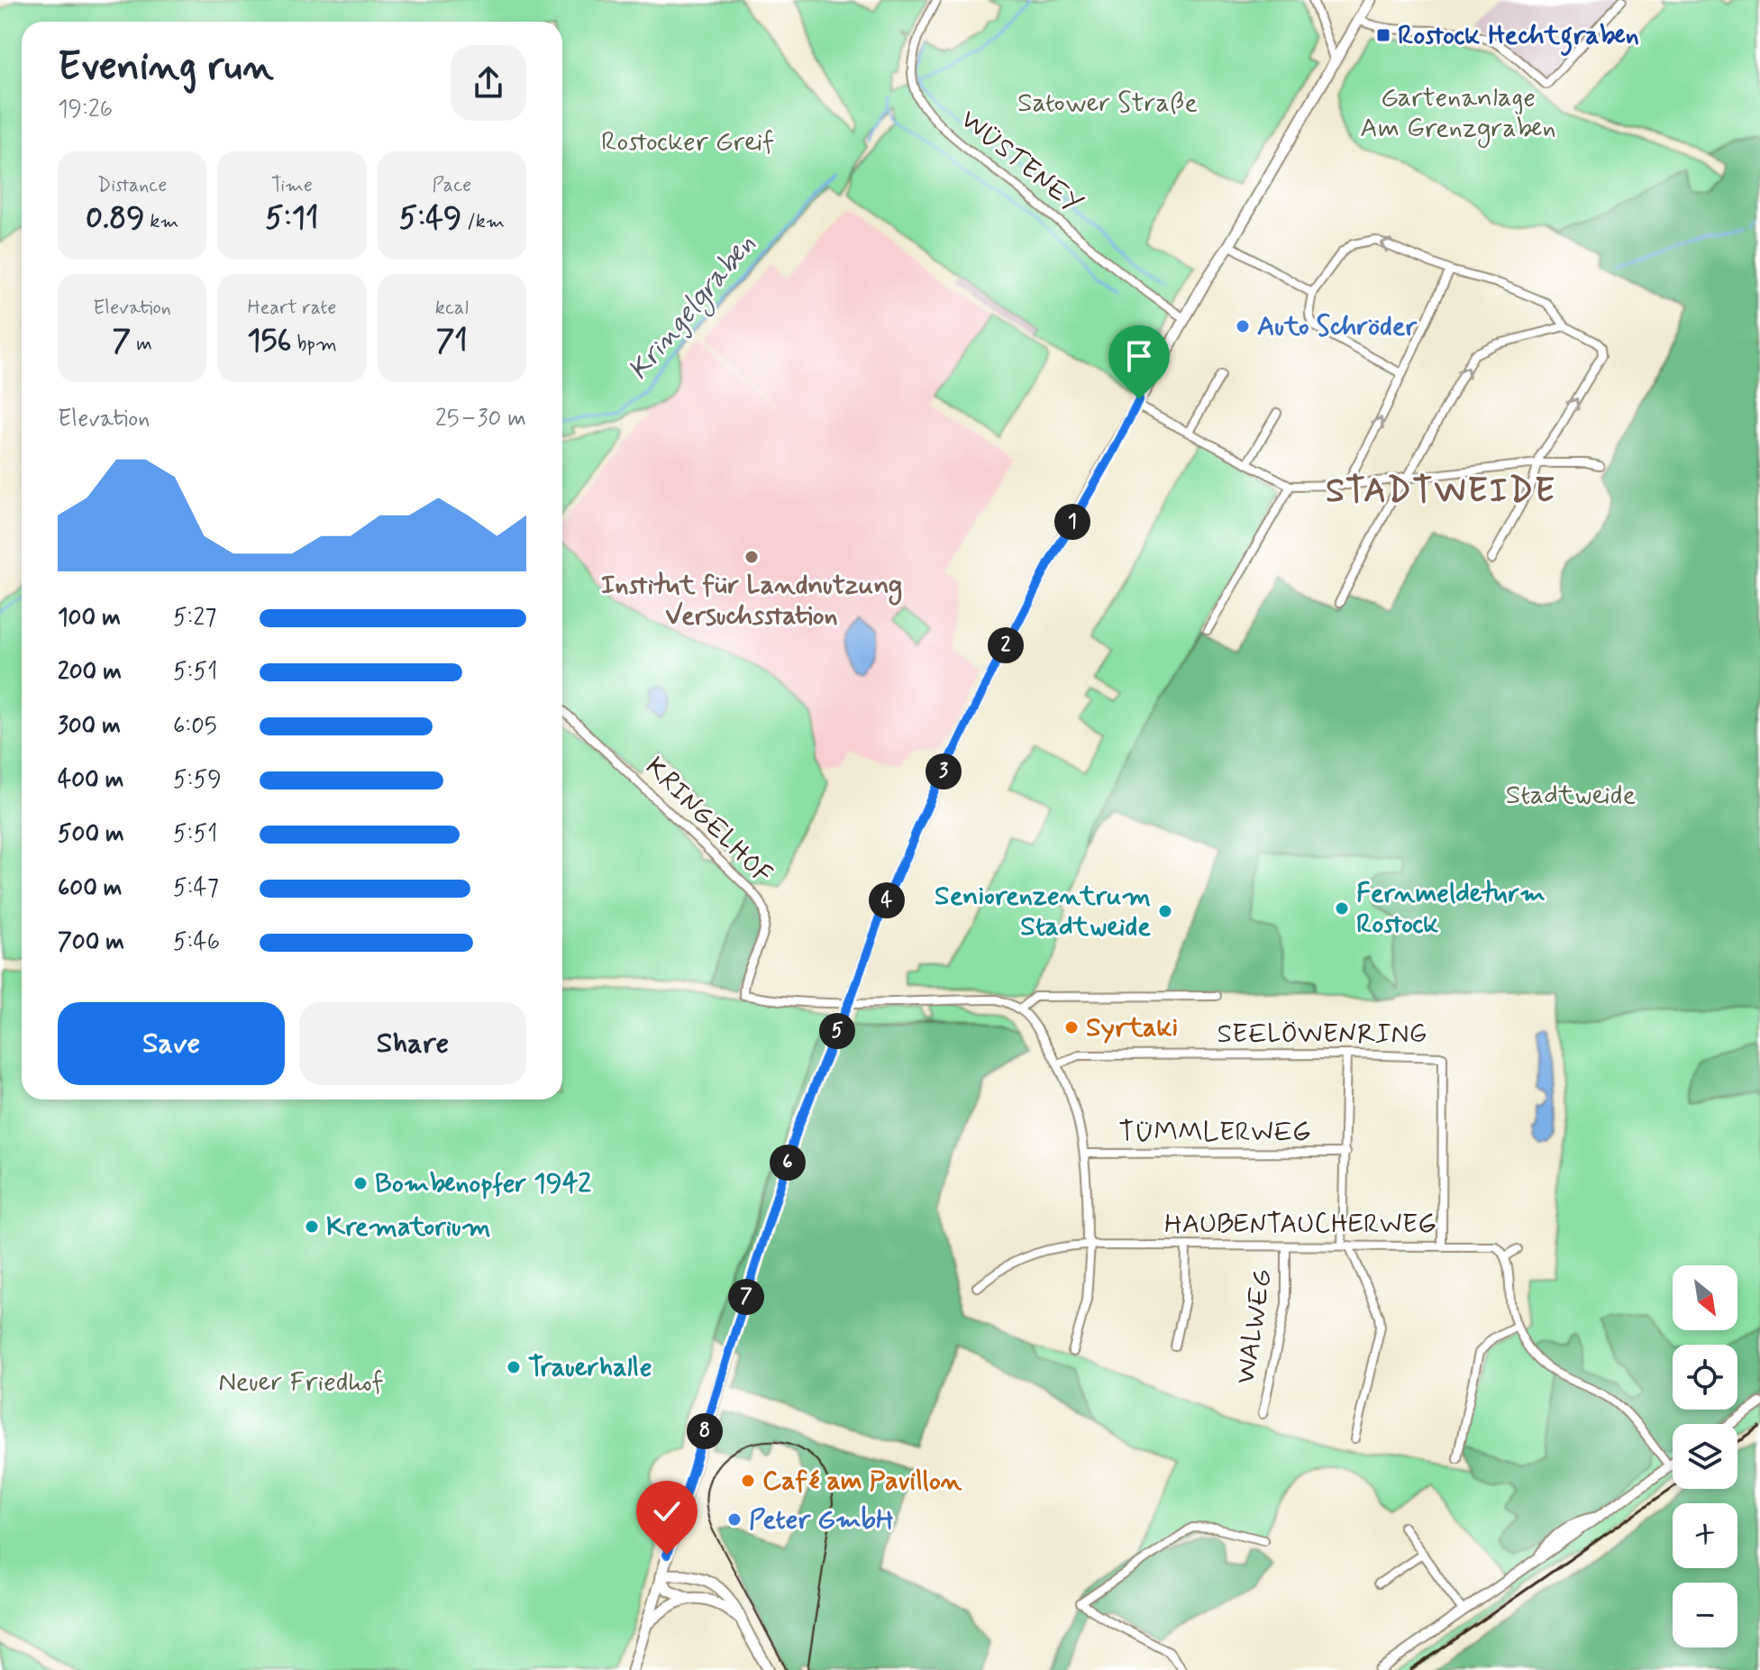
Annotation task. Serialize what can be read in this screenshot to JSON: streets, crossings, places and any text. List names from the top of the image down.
{
  "streets": {
    "street": [
      "WÜSTENEY",
      "KRINGELHOF",
      "SEELÖWENRING",
      "TÜMMLERWEG",
      "HAUBENTAUCHERWEG",
      "WALWEG"
    ]
  },
  "crossings": [
    ["SEELÖWENRING", "HAUBENTAUCHERWEG"],
    ["HAUBENTAUCHERWEG", "WALWEG"]
  ],
  "districts": ["STADTWEIDE"],
  "water": ["Kringelgraben"],
  "parks": [
    "Gartenanlage Am Grenzgraben",
    "Satower Straße",
    "Rostocker Greif",
    "Stadtweide",
    "Neuer Friedhof"
  ],
  "places": {
    "transit": ["Rostock Hechtgraben"],
    "other": [
      "Auto Schröder",
      "Institut für Landnutzung Versuchsstation",
      "Fernmeldeturm Rostock",
      "Seniorenzentrum Stadtweide",
      "Syrtaki",
      "Bombenopfer 1942",
      "Krematorium",
      "Trauerhalle",
      "Café am Pavillon",
      "Peter GmbH"
    ]
  },
  "north": "bottom right",
  "page": {
    "heading": ["Evening run", "19:26"],
    "stats": [
      ["Distance", "0.89 km"],
      ["Time", "5:11"],
      ["Pace", "5:49 /km"],
      ["Elevation", "7 m"],
      ["Heart rate", "156 bpm"],
      ["kcal", "71"]
    ],
    "chart": ["Elevation", "25–30 m"],
    "pins": [
      "1",
      "2",
      "3",
      "4",
      "5",
      "6",
      "7",
      "8"
    ],
    "list": [
      {
        "name": "100 m",
        "note": "5:27"
      },
      {
        "name": "200 m",
        "note": "5:51"
      },
      {
        "name": "300 m",
        "note": "6:05"
      },
      {
        "name": "400 m",
        "note": "5:59"
      },
      {
        "name": "500 m",
        "note": "5:51"
      },
      {
        "name": "600 m",
        "note": "5:47"
      },
      {
        "name": "700 m",
        "note": "5:46"
      }
    ],
    "buttons": ["Save", "Share"],
    "map_buttons": ["+", "−"]
  }
}
